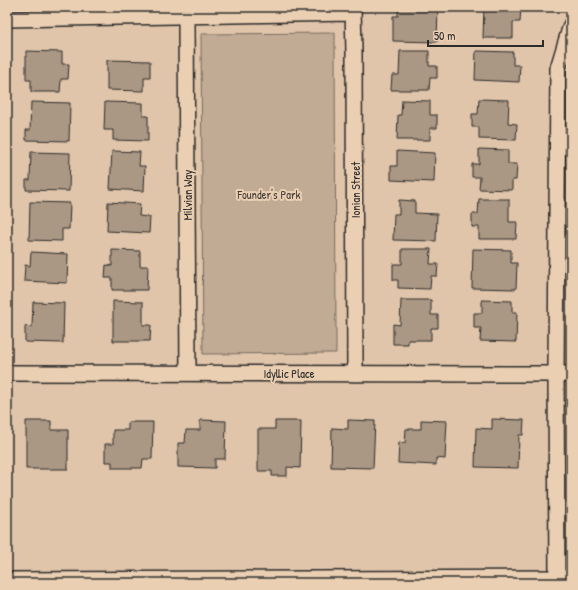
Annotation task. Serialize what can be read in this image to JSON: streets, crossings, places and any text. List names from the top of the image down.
{
  "streets": {
    "street": ["Ionian Street", "Milvian Way", "Idyllic Place"]
  },
  "crossings": [
    ["Ionian Street", "Idyllic Place"],
    ["Milvian Way", "Idyllic Place"]
  ],
  "parks": ["Founder's Park"],
  "scale_bar": "50 m"
}
